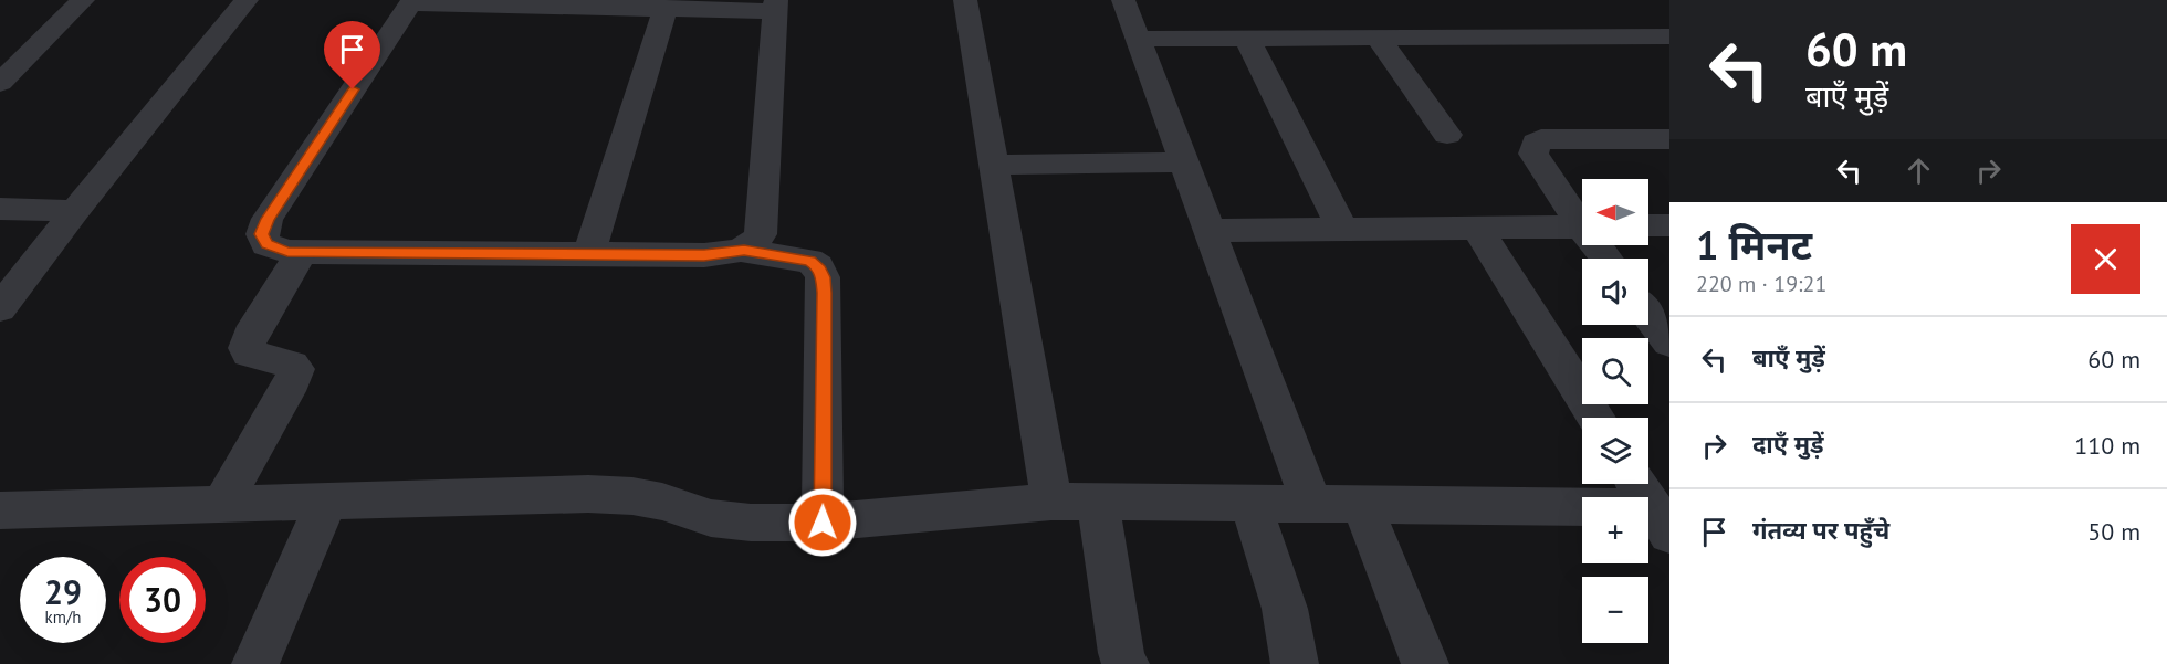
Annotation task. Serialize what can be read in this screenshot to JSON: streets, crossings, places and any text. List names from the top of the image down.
{
  "north": "left",
  "page": {
    "turn": ["60 m", "बाएँ मुड़ें"],
    "map_buttons": ["+", "−"],
    "heading": ["1 मिनट", "220 m · 19:21"],
    "list": [
      {
        "name": "बाएँ मुड़ें",
        "value": "60 m"
      },
      {
        "name": "दाएँ मुड़ें",
        "value": "110 m"
      },
      {
        "name": "गंतव्य पर पहुँचे",
        "value": "50 m"
      }
    ],
    "speed": "29 km/h",
    "limit": "30"
  }
}
